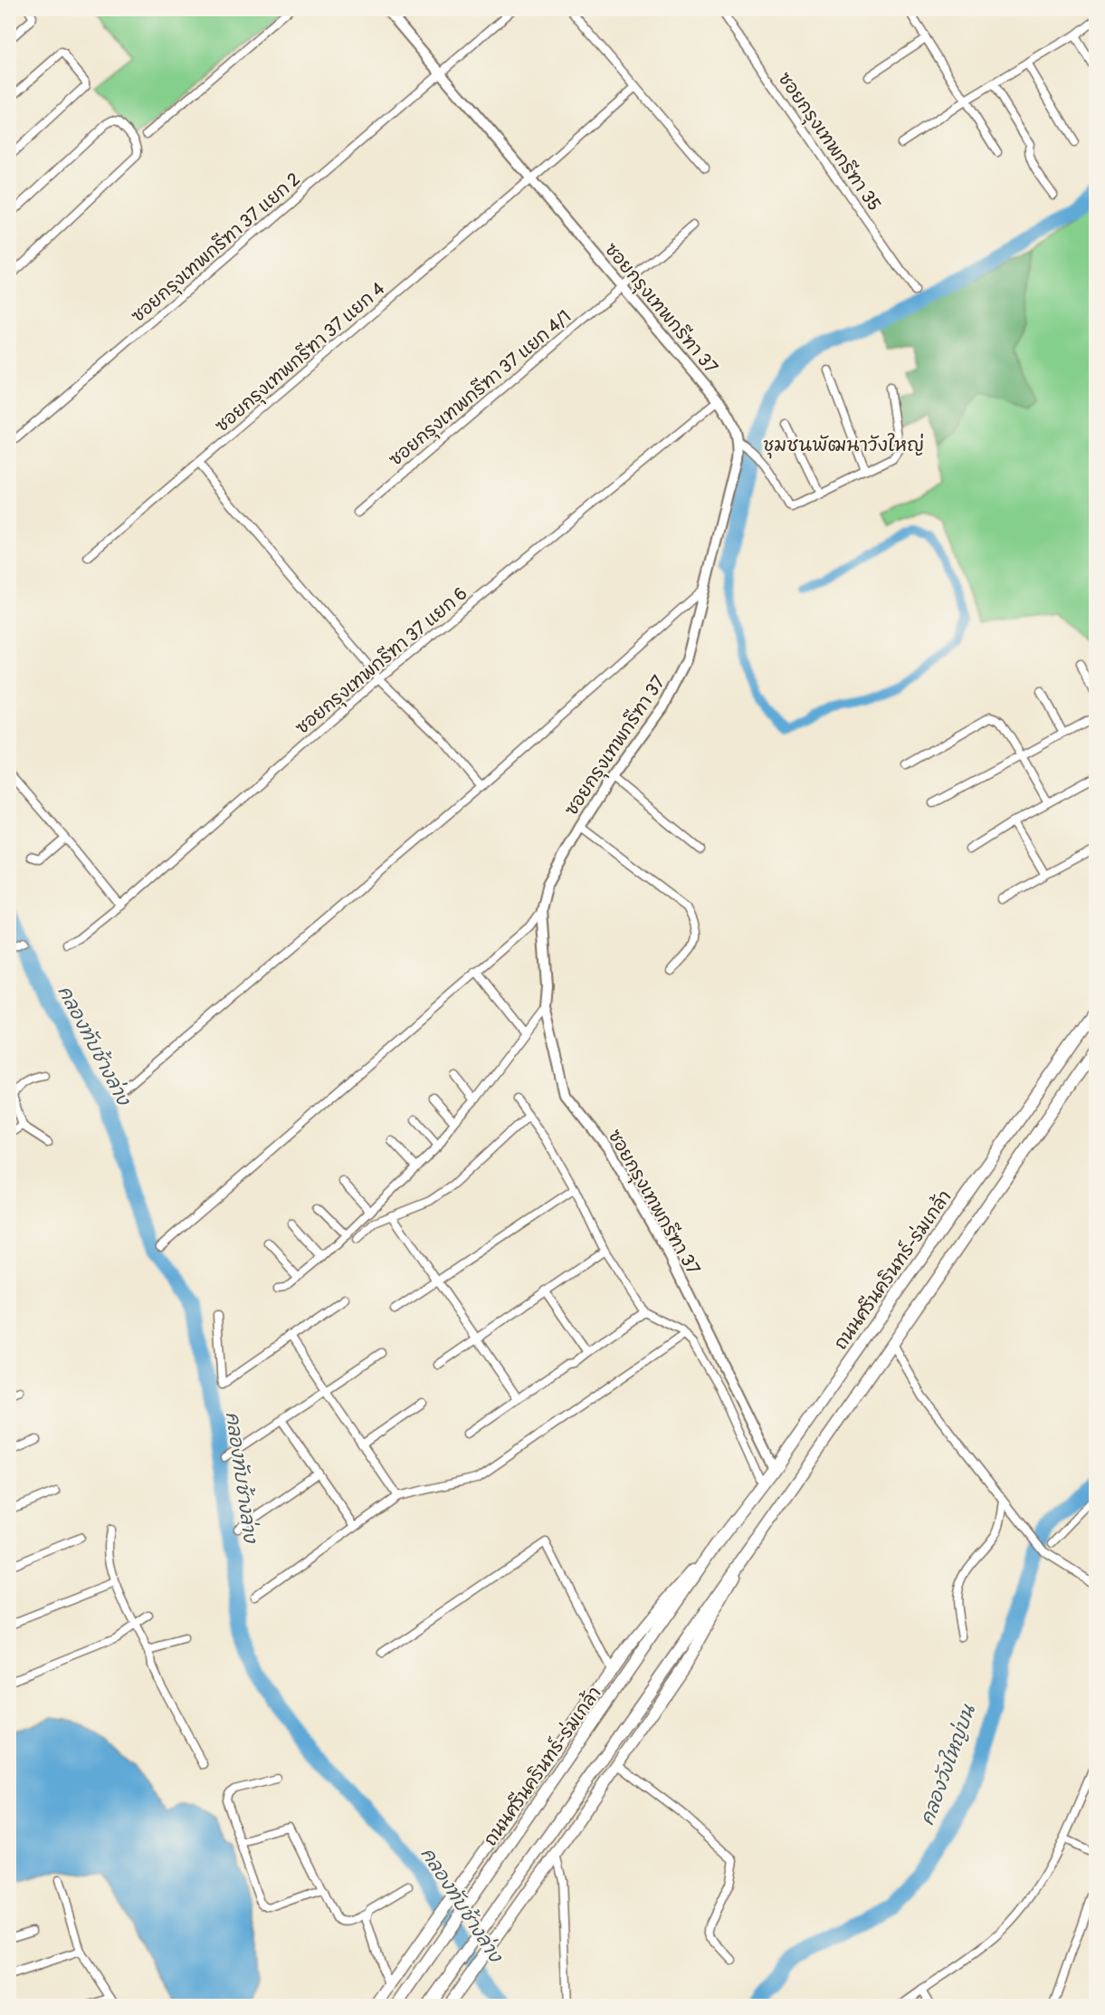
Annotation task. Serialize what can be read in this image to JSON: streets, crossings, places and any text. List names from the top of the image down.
{
  "streets": {
    "main road": ["ถนนศรีนครินทร์-ร่มเกล้า"],
    "street": [
      "ซอยกรุงเทพกรีฑา 35",
      "ซอยกรุงเทพกรีฑา 37 แยก 2",
      "ซอยกรุงเทพกรีฑา 37",
      "ซอยกรุงเทพกรีฑา 37 แยก 4",
      "ซอยกรุงเทพกรีฑา 37 แยก 4/1",
      "ซอยกรุงเทพกรีฑา 37 แยก 6"
    ]
  },
  "crossings": [
    ["ซอยกรุงเทพกรีฑา 37 แยก 2", "ซอยกรุงเทพกรีฑา 37"],
    ["ซอยกรุงเทพกรีฑา 37", "ซอยกรุงเทพกรีฑา 37 แยก 4"],
    ["ซอยกรุงเทพกรีฑา 37", "ซอยกรุงเทพกรีฑา 37 แยก 4/1"],
    ["ซอยกรุงเทพกรีฑา 37", "ซอยกรุงเทพกรีฑา 37 แยก 6"],
    ["ซอยกรุงเทพกรีฑา 37", "ถนนศรีนครินทร์-ร่มเกล้า"]
  ],
  "districts": ["ชุมชนพัฒนาวังใหญ่"],
  "water": ["คลองทับช้างล่าง", "คลองวังใหญ่บน"]
}
